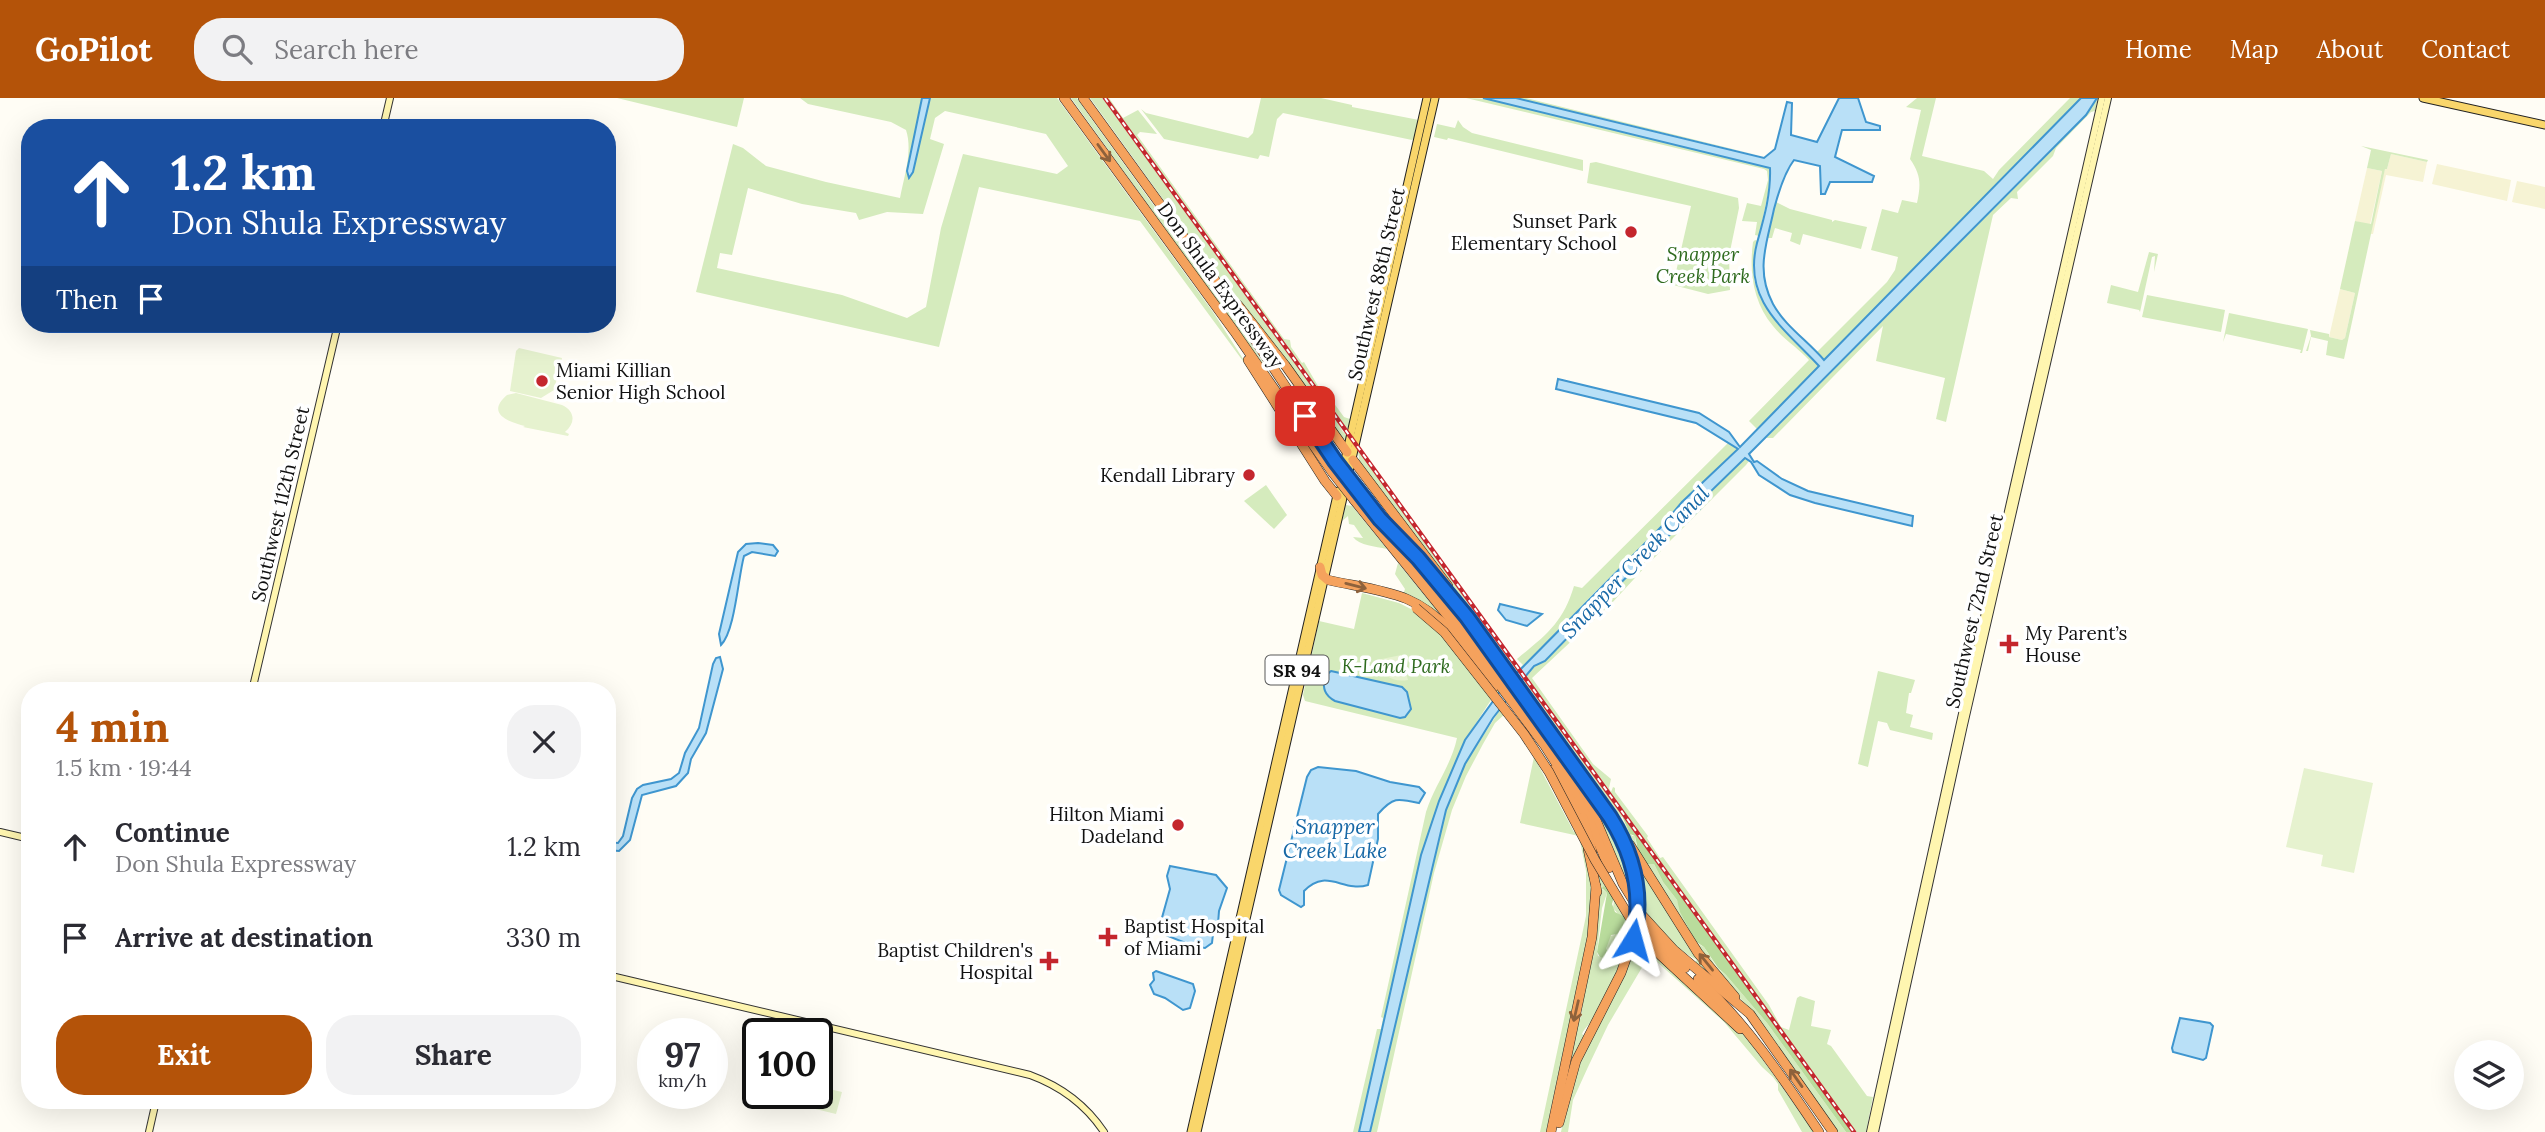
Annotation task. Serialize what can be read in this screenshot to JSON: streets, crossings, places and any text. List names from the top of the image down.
{
  "streets": {
    "highway": ["Don Shula Expressway"],
    "main road": [
      "Southwest 88th Street",
      "Southwest 112th Street",
      "Southwest 72nd Street",
      "SR 94"
    ]
  },
  "water": ["Snapper Creek Canal", "Snapper Creek Lake"],
  "parks": ["Snapper Creek Park", "K-Land Park"],
  "places": {
    "other": [
      "Sunset Park Elementary School",
      "Miami Killian Senior High School",
      "Kendall Library",
      "Hilton Miami Dadeland"
    ],
    "health": ["My Parent’s House", "Baptist Hospital of Miami", "Baptist Children's Hospital"]
  },
  "page": {
    "header": "GoPilot",
    "search": "Search here",
    "nav": [
      "Home",
      "Map",
      "About",
      "Contact"
    ],
    "turn": ["1.2 km", "Don Shula Expressway"],
    "then": "Then",
    "heading": ["4 min", "1.5 km · 19:44"],
    "list": [
      {
        "name": "Continue",
        "note": "Don Shula Expressway",
        "value": "1.2 km"
      },
      {
        "name": "Arrive at destination",
        "value": "330 m"
      }
    ],
    "buttons": ["Exit", "Share"],
    "speed": "97 km/h",
    "limit": "100"
  }
}
